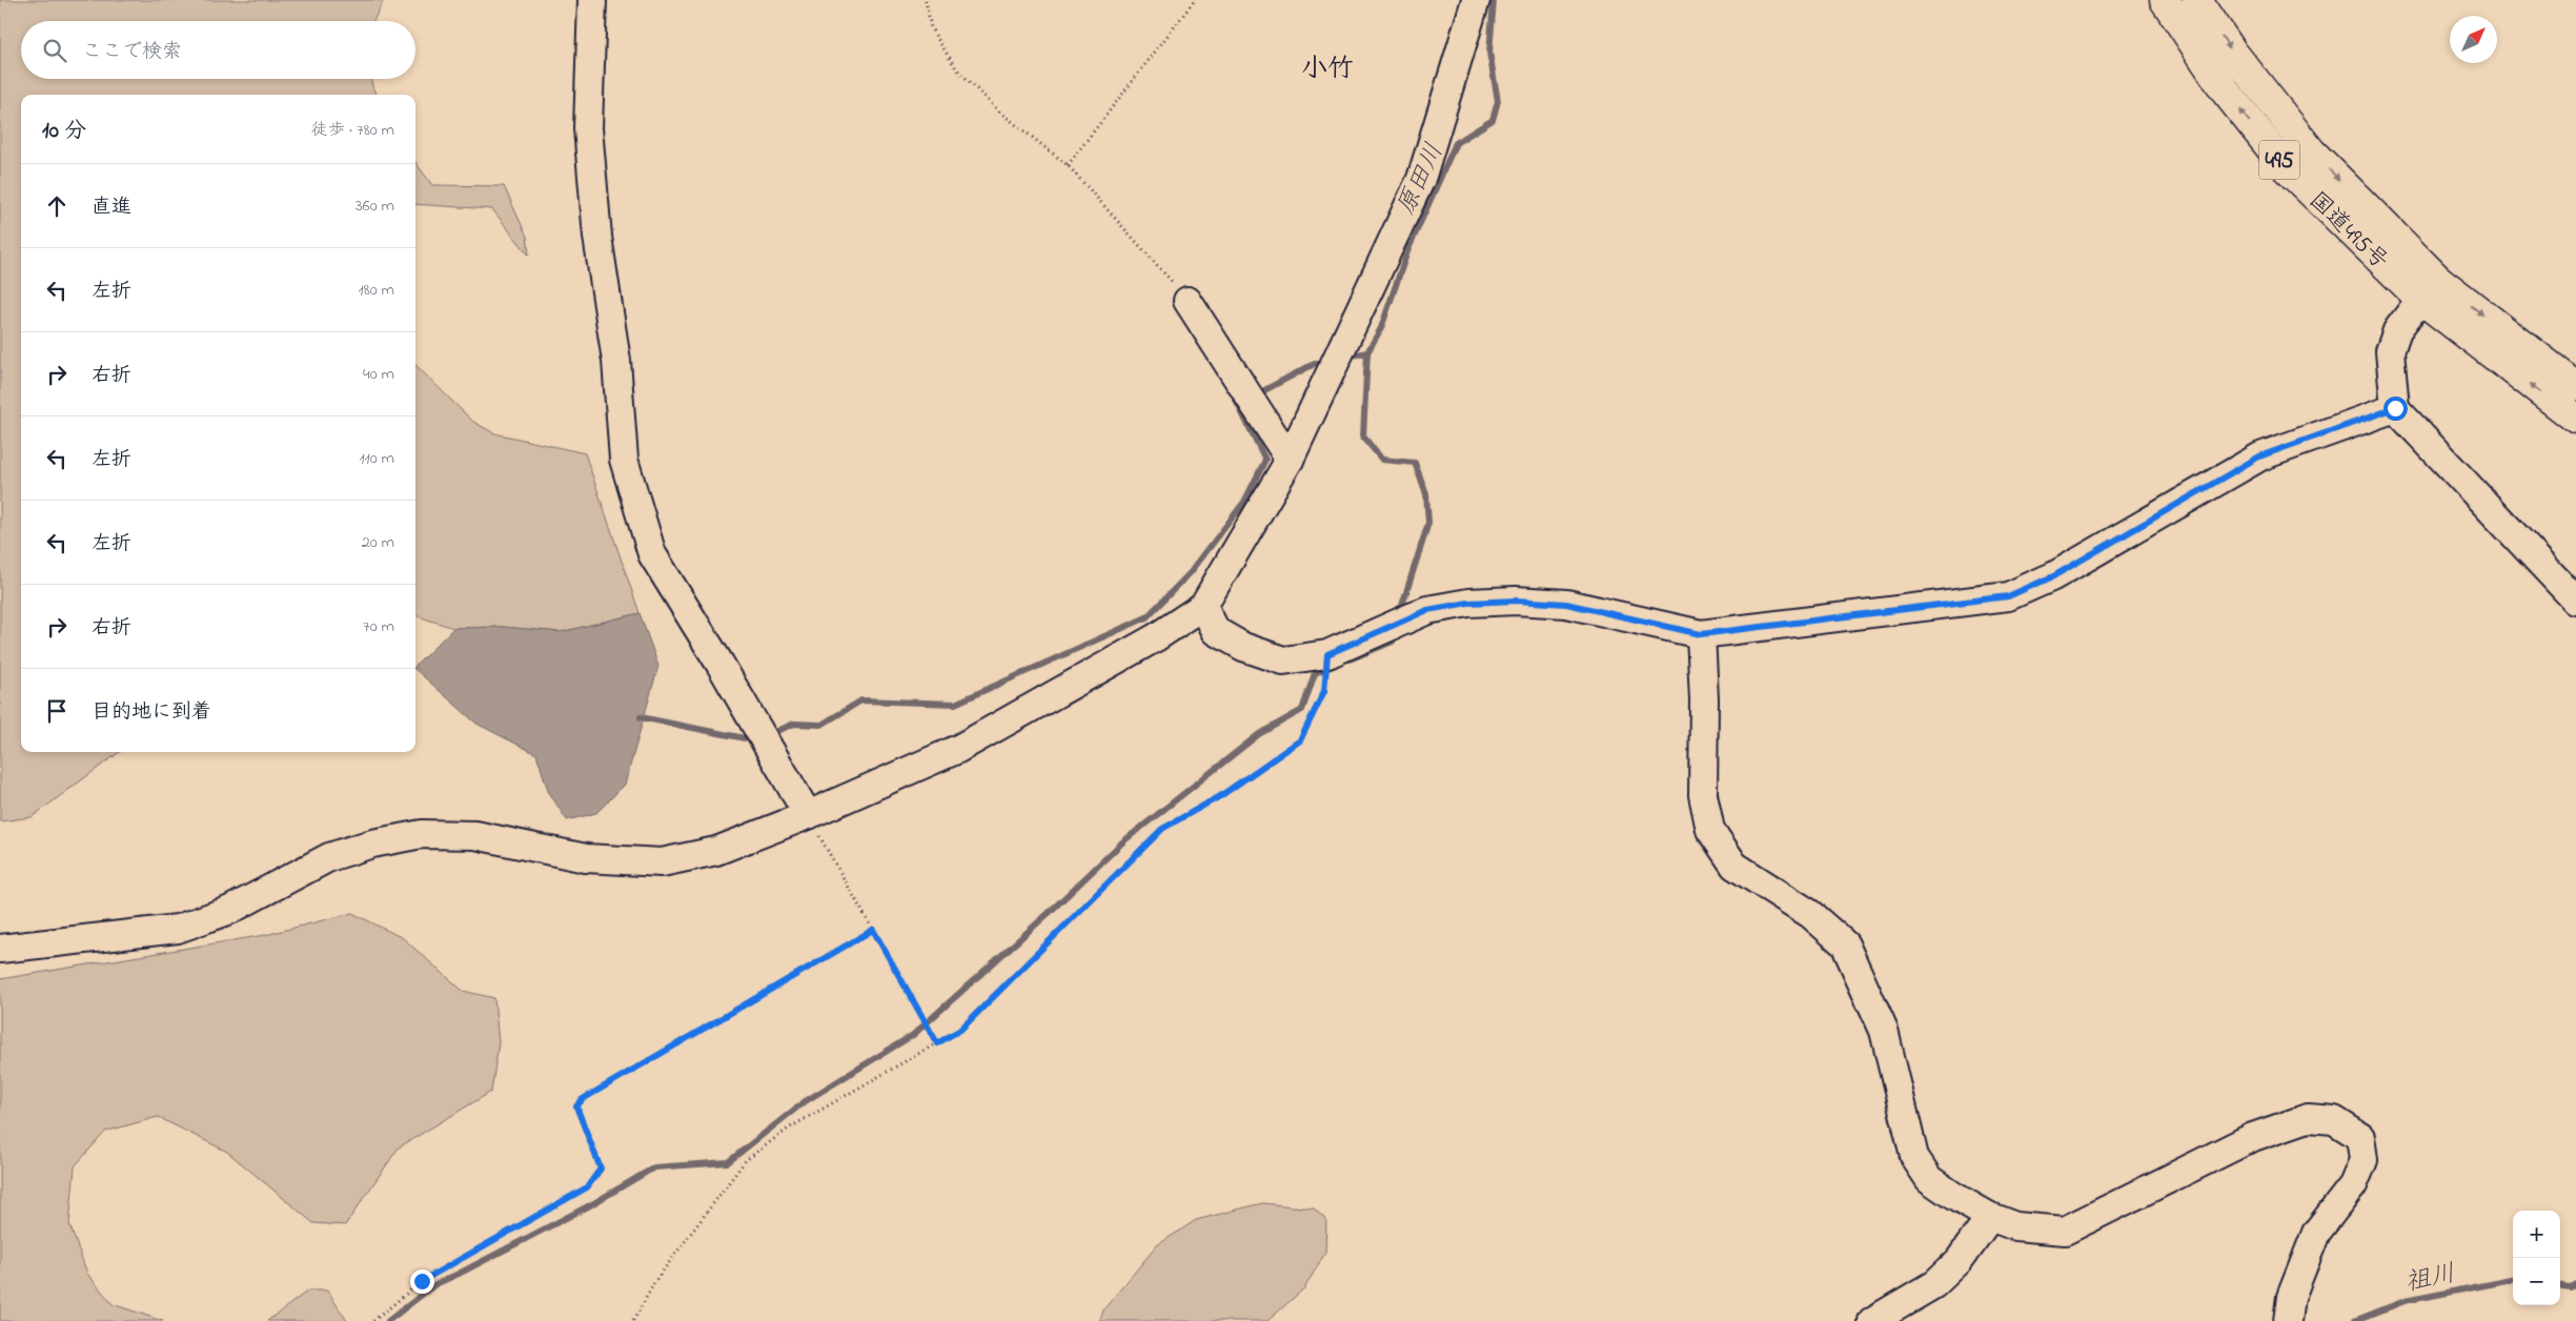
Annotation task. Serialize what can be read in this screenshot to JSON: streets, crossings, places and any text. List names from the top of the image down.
{
  "streets": {
    "highway": ["495", "国道495号"]
  },
  "districts": ["小竹"],
  "water": ["原田川", "祖川"],
  "north": "top right",
  "page": {
    "search": "ここで検索",
    "heading": ["10 分", "徒歩 · 780 m"],
    "list": [
      ["直進", "360 m"],
      ["左折", "180 m"],
      ["右折", "40 m"],
      ["左折", "110 m"],
      ["左折", "20 m"],
      ["右折", "70 m"],
      "目的地に到着"
    ],
    "map_buttons": ["+", "−"]
  }
}
